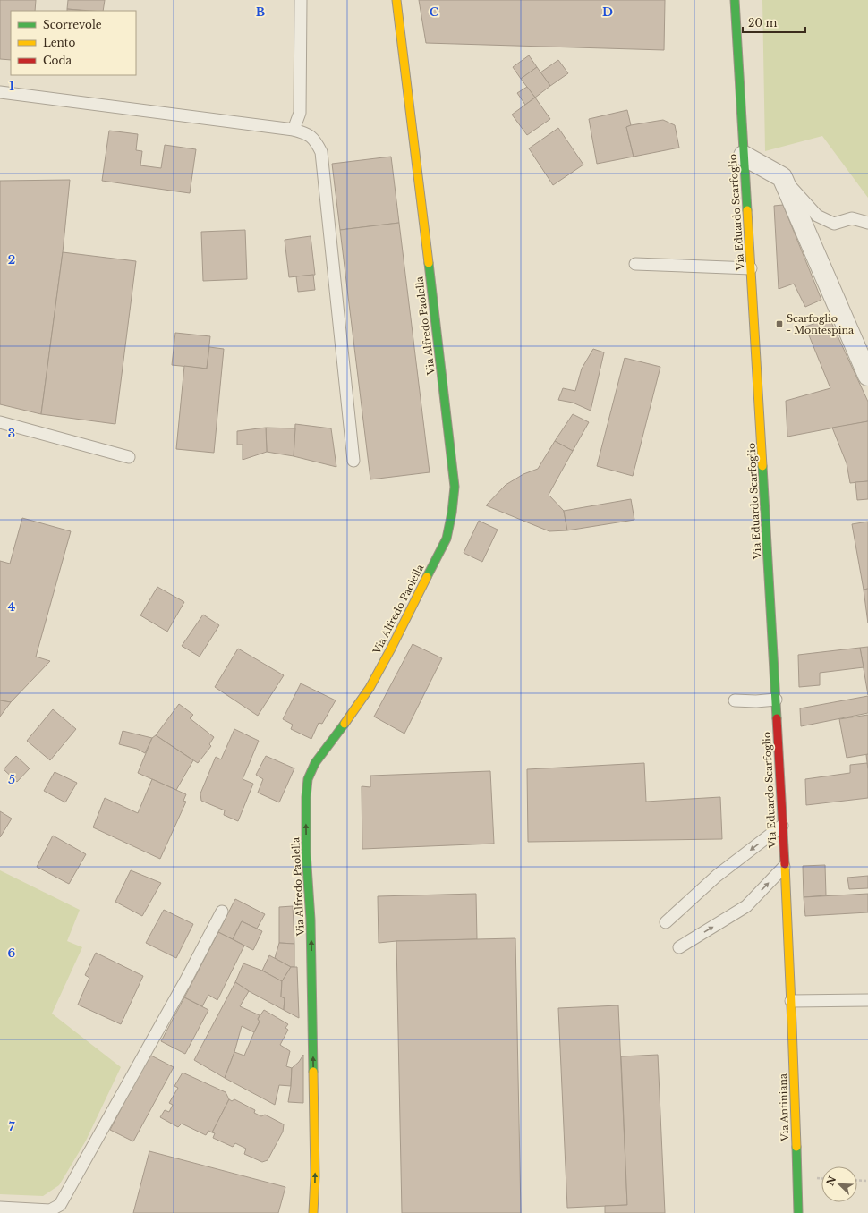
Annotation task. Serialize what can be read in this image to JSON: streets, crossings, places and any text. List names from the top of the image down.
{
  "streets": {
    "street": ["Via Eduardo Scarfoglio", "Via Alfredo Paolella", "Via Antiniana"]
  },
  "crossings": [
    ["Via Eduardo Scarfoglio", "Via Antiniana"]
  ],
  "one_way": ["Via Alfredo Paolella"],
  "places": {
    "transit": ["Scarfoglio - Montespina"]
  },
  "legend": ["Scorrevole", "Lento", "Coda"],
  "scale_bar": "20 m",
  "north": "top left",
  "grid": {
    "columns": ["B", "C", "D"],
    "rows": [
      "1",
      "2",
      "3",
      "4",
      "5",
      "6",
      "7"
    ]
  }
}
